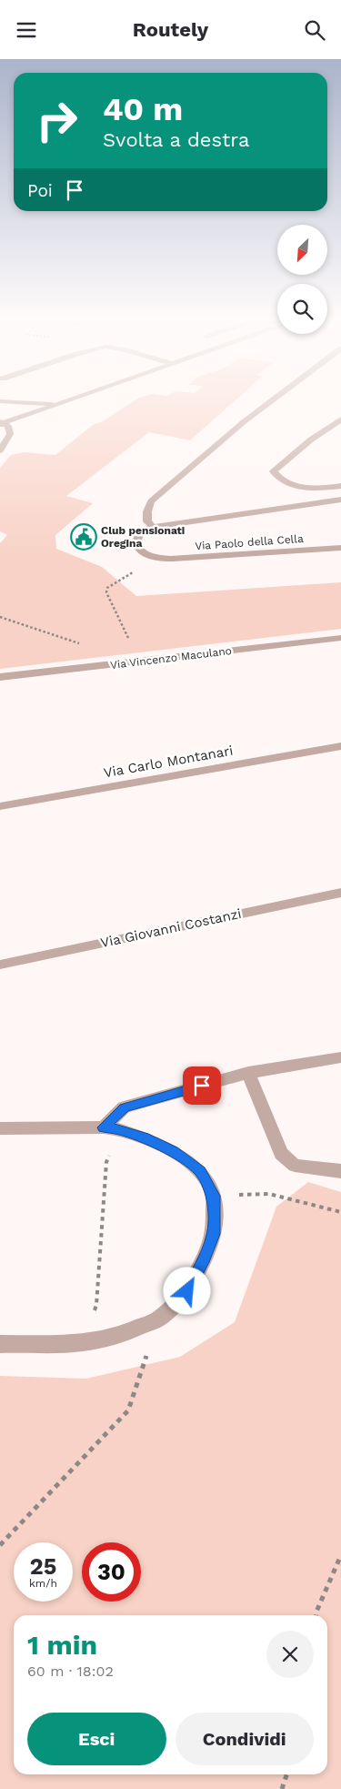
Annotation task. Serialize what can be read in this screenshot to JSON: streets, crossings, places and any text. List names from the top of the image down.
{
  "streets": {
    "street": [
      "Via Paolo della Cella",
      "Via Vincenzo Maculano",
      "Via Carlo Montanari",
      "Via Giovanni Costanzi"
    ]
  },
  "places": {
    "public building": ["Club pensionati Oregina"]
  },
  "north": "bottom left",
  "page": {
    "header": "Routely",
    "turn": ["40 m", "Svolta a destra"],
    "then": "Poi",
    "speed": "25 km/h",
    "limit": "30",
    "heading": ["1 min", "60 m · 18:02"],
    "buttons": ["Esci", "Condividi"]
  }
}
